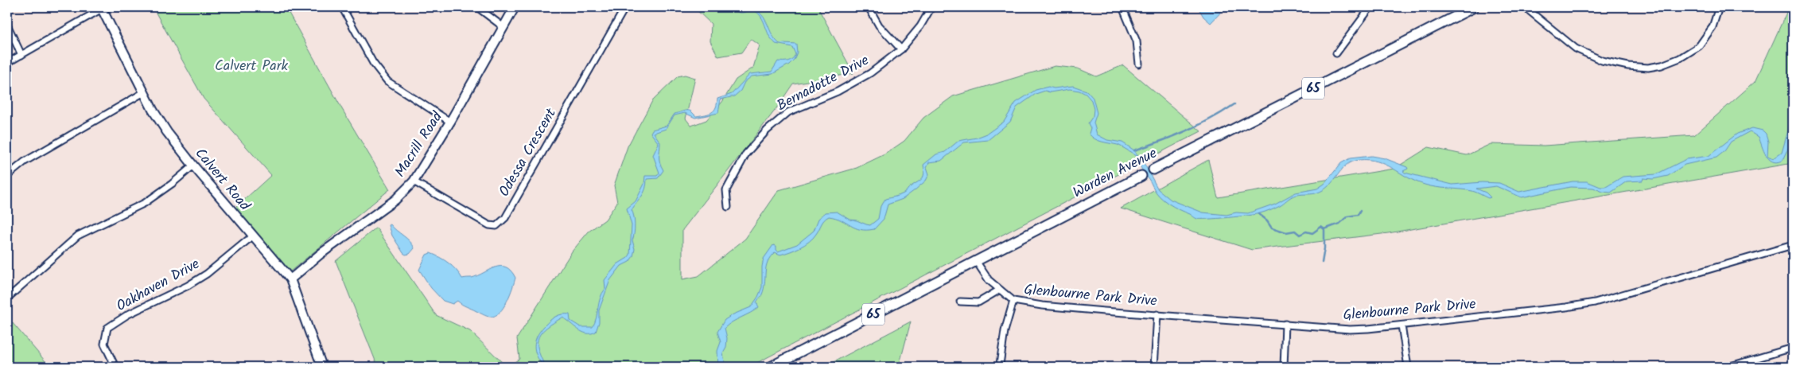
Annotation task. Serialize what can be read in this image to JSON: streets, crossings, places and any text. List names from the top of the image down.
{
  "streets": {
    "main road": ["65", "Warden Avenue"],
    "street": [
      "Bernadotte Drive",
      "Macrill Road",
      "Odessa Crescent",
      "Calvert Road",
      "Oakhaven Drive",
      "Glenbourne Park Drive"
    ]
  },
  "crossings": [
    ["Macrill Road", "Odessa Crescent"],
    ["Macrill Road", "Calvert Road"],
    ["Warden Avenue", "Glenbourne Park Drive"],
    ["Calvert Road", "Oakhaven Drive"]
  ],
  "parks": ["Calvert Park"]
}
